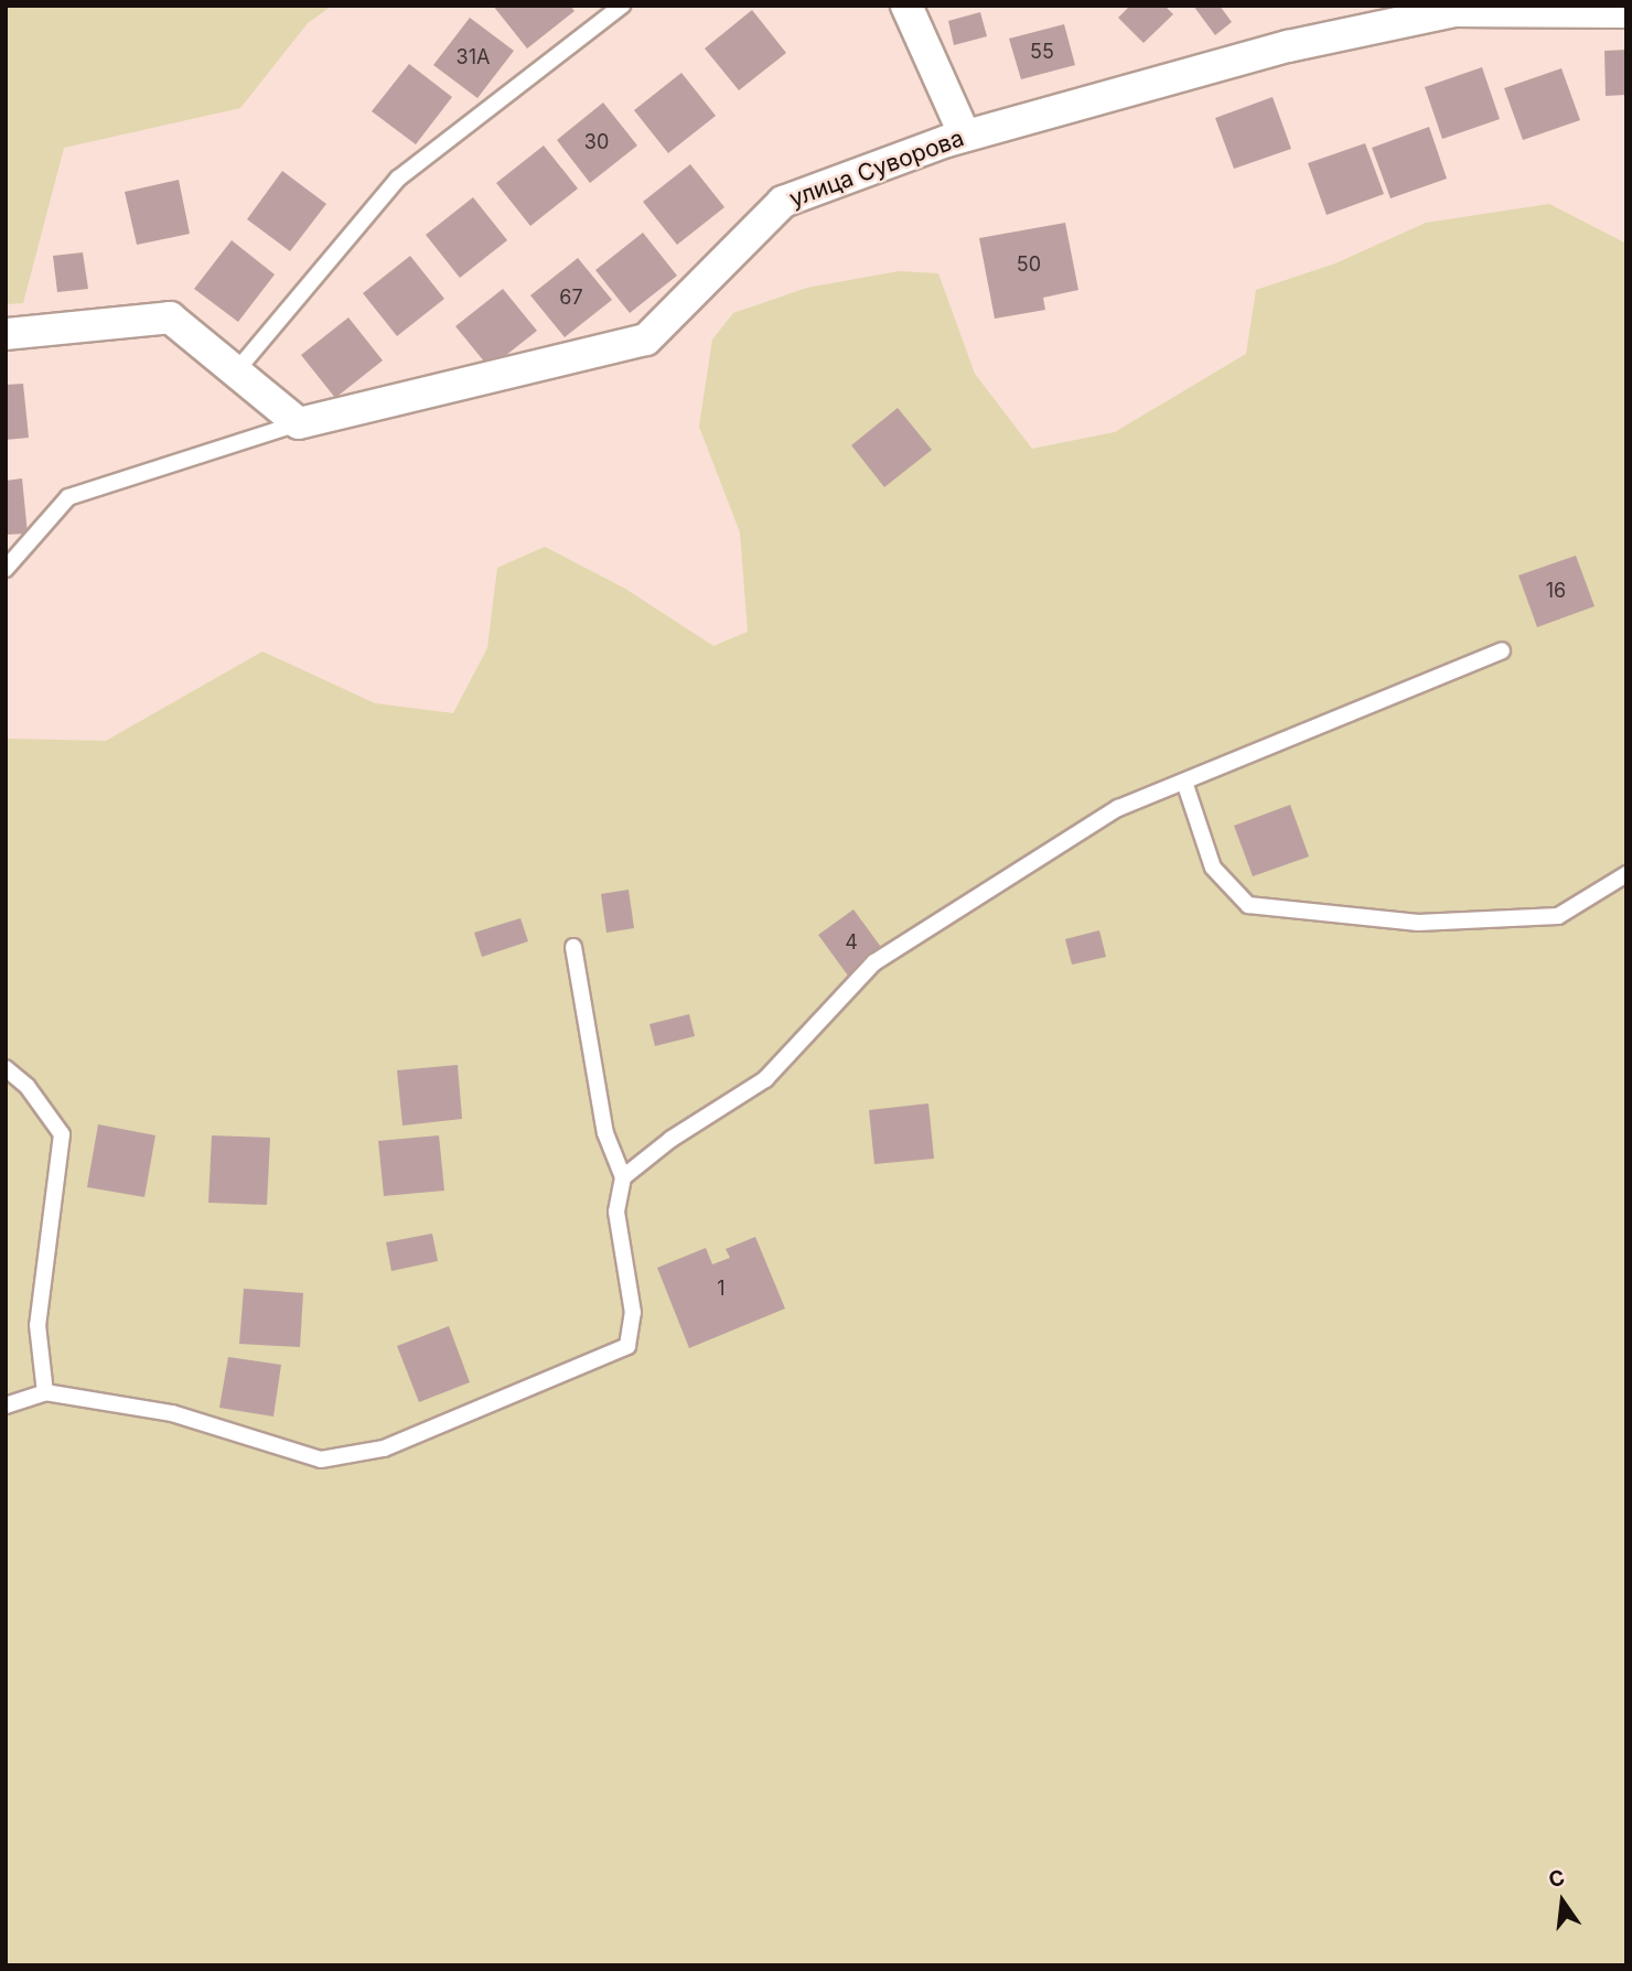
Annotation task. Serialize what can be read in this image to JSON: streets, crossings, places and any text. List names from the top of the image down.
{
  "streets": {
    "street": ["улица Суворова"]
  },
  "house_numbers": [
    "55",
    "31А",
    "30",
    "50",
    "67",
    "16",
    "4",
    "1"
  ],
  "north": "top"
}
